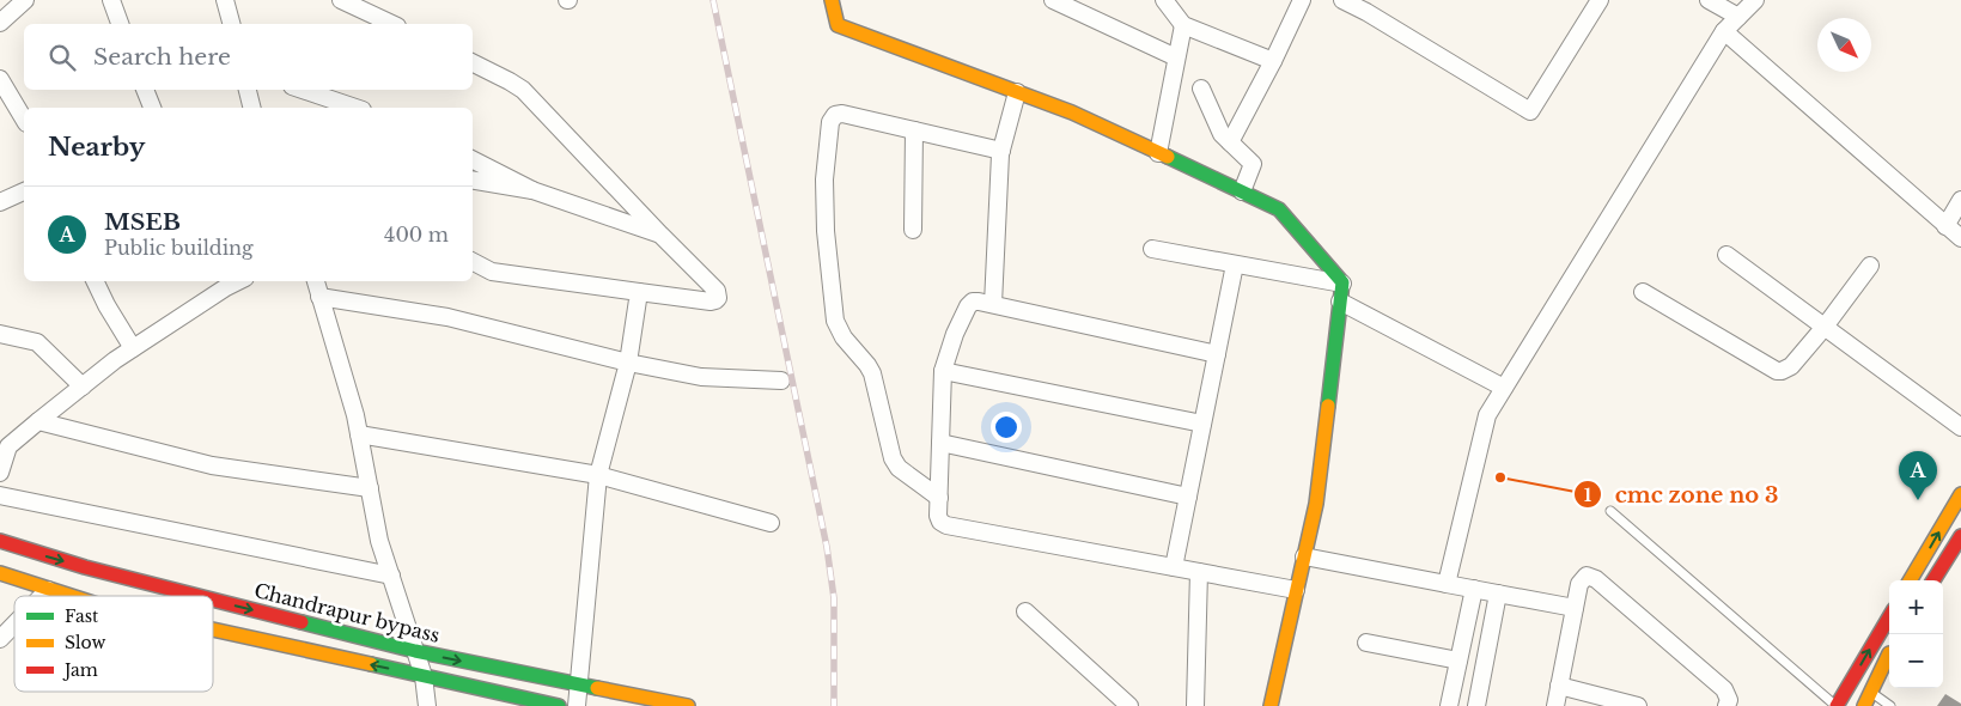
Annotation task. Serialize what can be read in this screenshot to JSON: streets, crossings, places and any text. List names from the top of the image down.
{
  "streets": {
    "main road": ["Chandrapur bypass"]
  },
  "places": ["cmc zone no 3"],
  "legend": ["Fast", "Slow", "Jam"],
  "north": "bottom right",
  "page": {
    "search": "Search here",
    "heading": "Nearby",
    "list": [
      {
        "mark": "A",
        "name": "MSEB",
        "note": "Public building",
        "value": "400 m"
      }
    ],
    "pins": "A",
    "map_buttons": ["+", "−"]
  }
}
